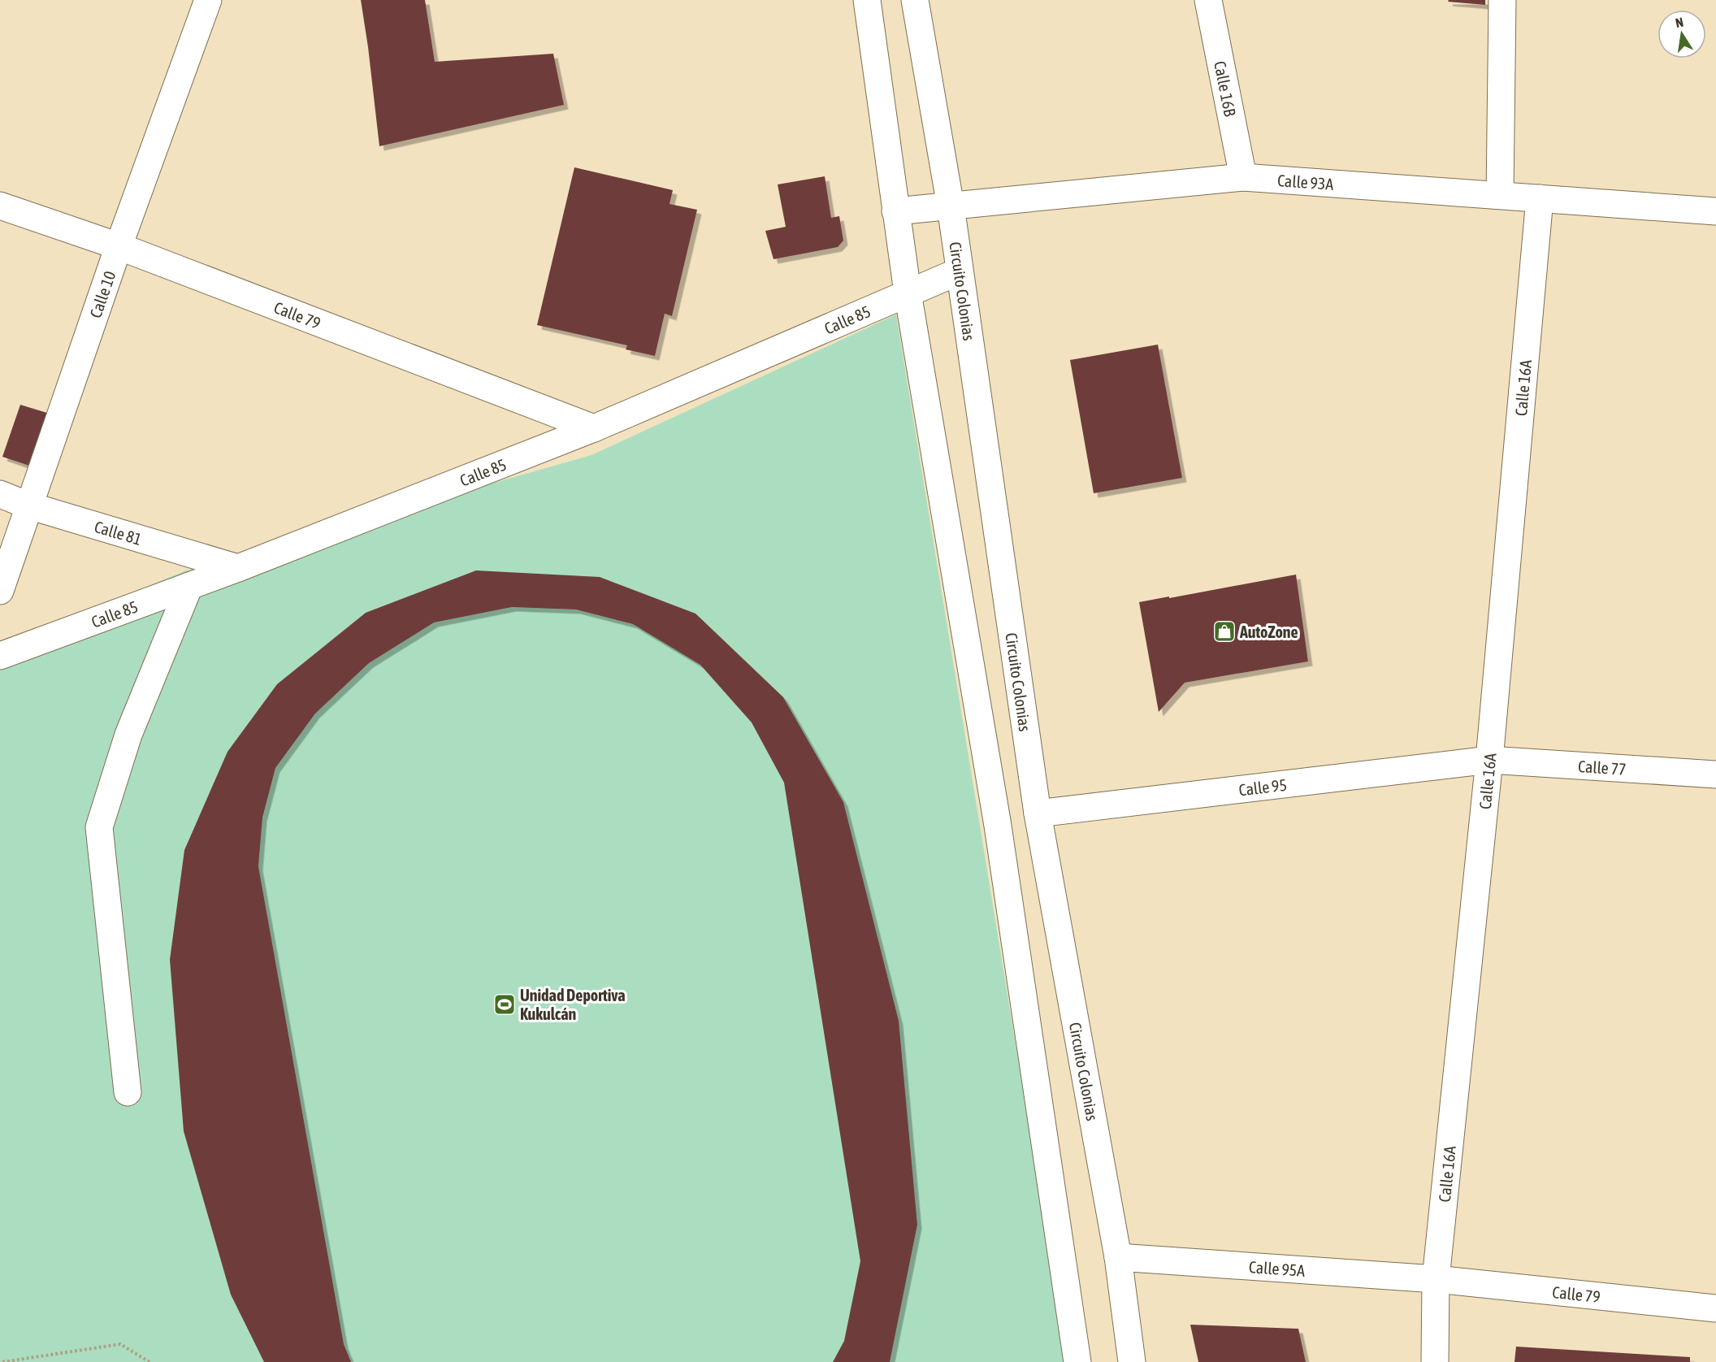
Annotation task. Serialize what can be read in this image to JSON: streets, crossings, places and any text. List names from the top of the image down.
{
  "streets": {
    "street": [
      "Calle 16B",
      "Calle 93A",
      "Circuito Colonias",
      "Calle 10",
      "Calle 79",
      "Calle 85",
      "Calle 16A",
      "Calle 81",
      "Calle 77",
      "Calle 95",
      "Calle 95A"
    ]
  },
  "crossings": [
    ["Calle 16B", "Calle 93A"],
    ["Calle 93A", "Circuito Colonias"],
    ["Calle 93A", "Calle 16A"],
    ["Circuito Colonias", "Calle 85"],
    ["Circuito Colonias", "Calle 95"],
    ["Circuito Colonias", "Calle 95A"],
    ["Calle 10", "Calle 79"],
    ["Calle 10", "Calle 81"],
    ["Calle 79", "Calle 85"],
    ["Calle 79", "Calle 16A"],
    ["Calle 79", "Calle 95A"],
    ["Calle 85", "Calle 81"],
    ["Calle 16A", "Calle 77"],
    ["Calle 16A", "Calle 95"],
    ["Calle 16A", "Calle 95A"],
    ["Calle 77", "Calle 95"]
  ],
  "places": {
    "shop": ["AutoZone"],
    "sports": ["Unidad Deportiva Kukulcán"]
  },
  "north": "top"
}
